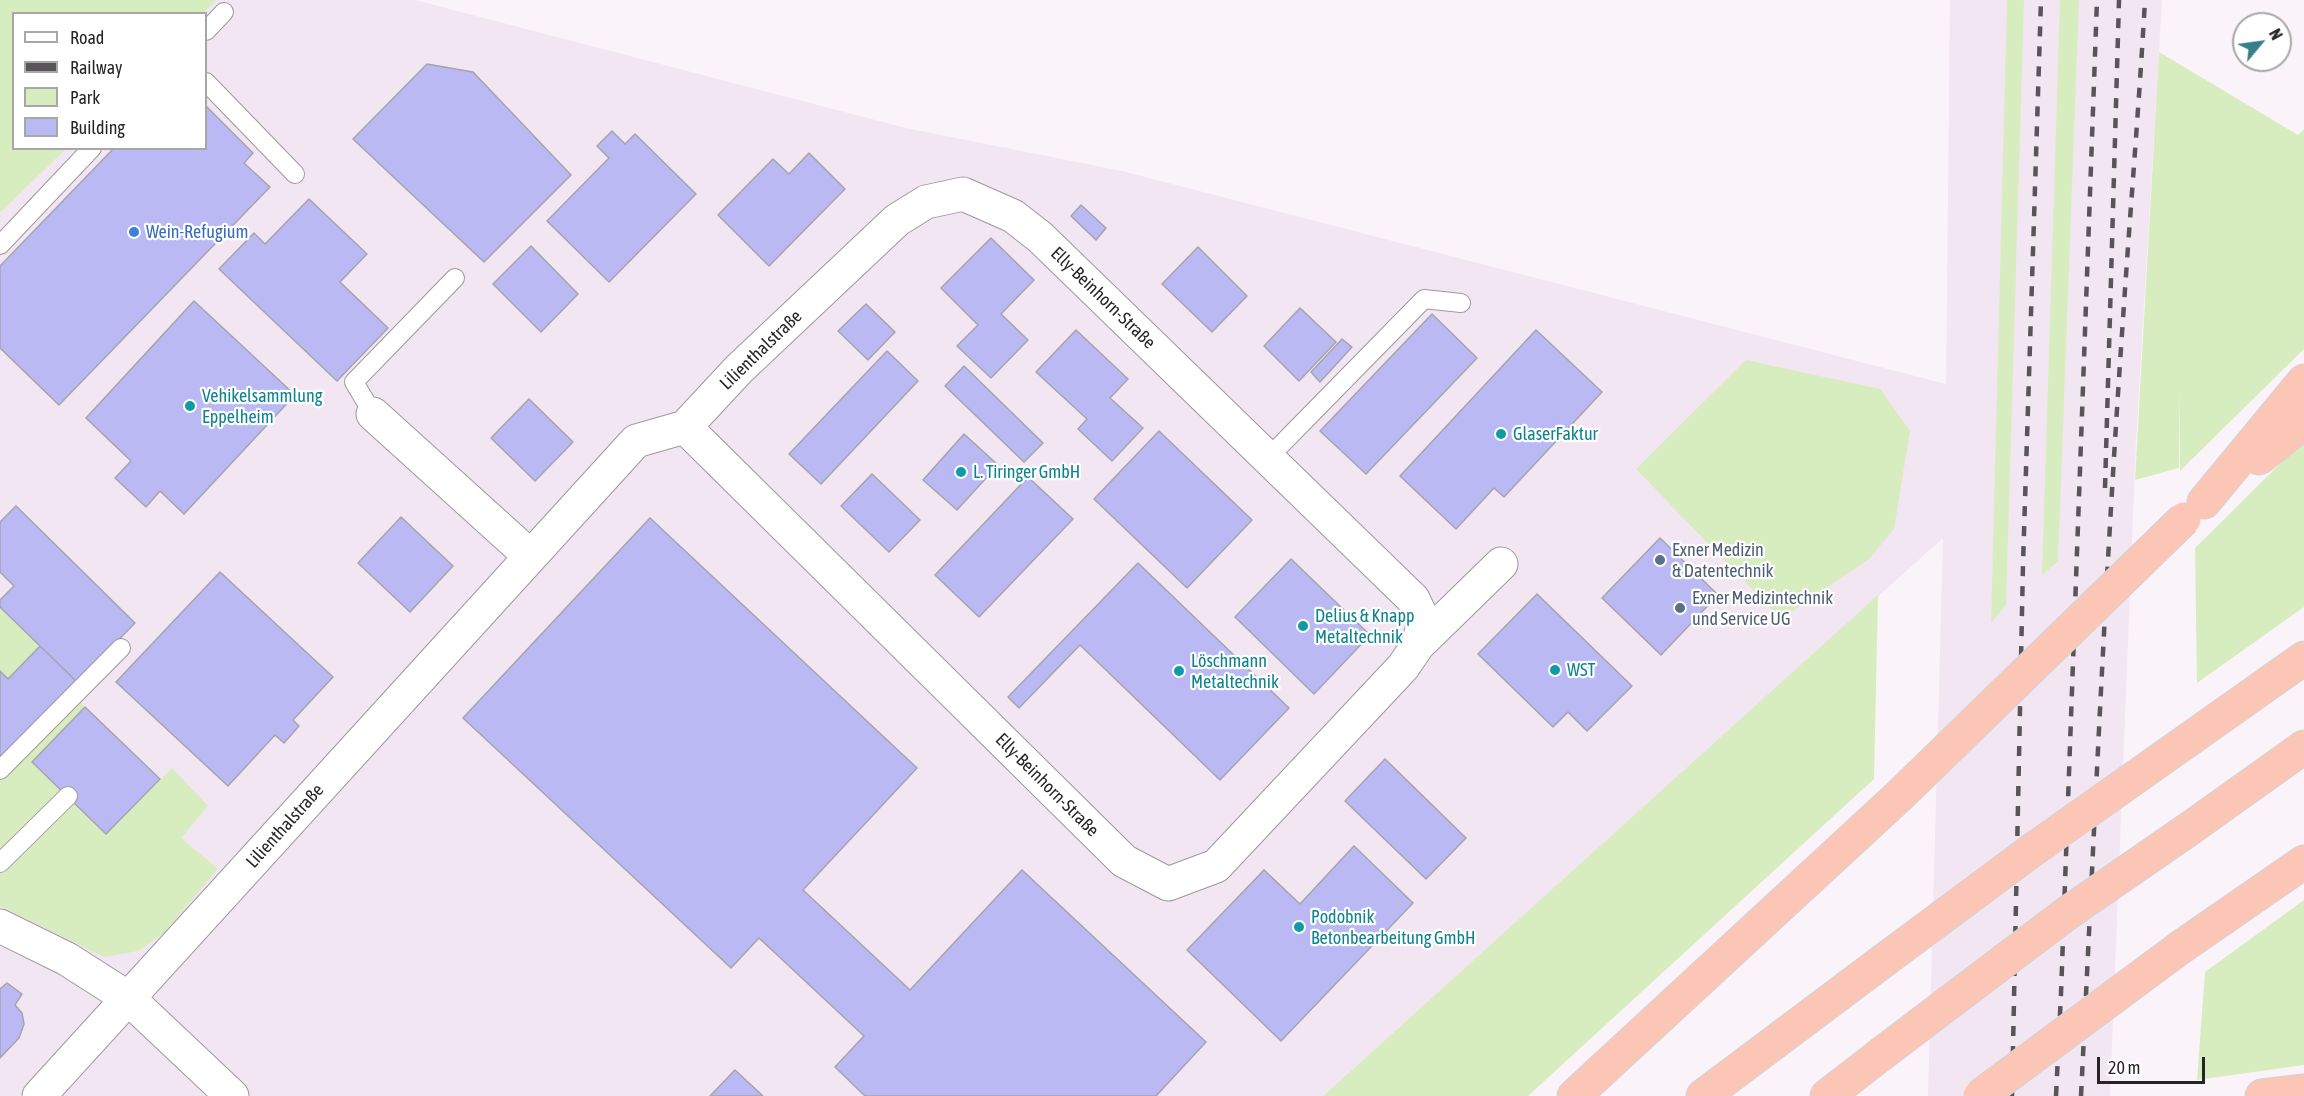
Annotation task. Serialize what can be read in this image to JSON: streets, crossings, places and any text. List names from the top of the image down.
{
  "streets": {
    "street": ["Elly-Beinhorn-Straße", "Lilienthalstraße"]
  },
  "crossings": [
    ["Elly-Beinhorn-Straße", "Lilienthalstraße"]
  ],
  "places": [
    "Wein-Refugium",
    "Vehikelsammlung Eppelheim",
    "GlaserFaktur",
    "L. Tiringer GmbH",
    "Exner Medizin & Datentechnik",
    "Exner Medizintechnik und Service UG",
    "Delius & Knapp Metaltechnik",
    "WST",
    "Löschmann Metaltechnik",
    "Podobnik Betonbearbeitung GmbH"
  ],
  "legend": [
    "Road",
    "Railway",
    "Park",
    "Building"
  ],
  "scale_bar": "20 m",
  "north": "top right"
}
